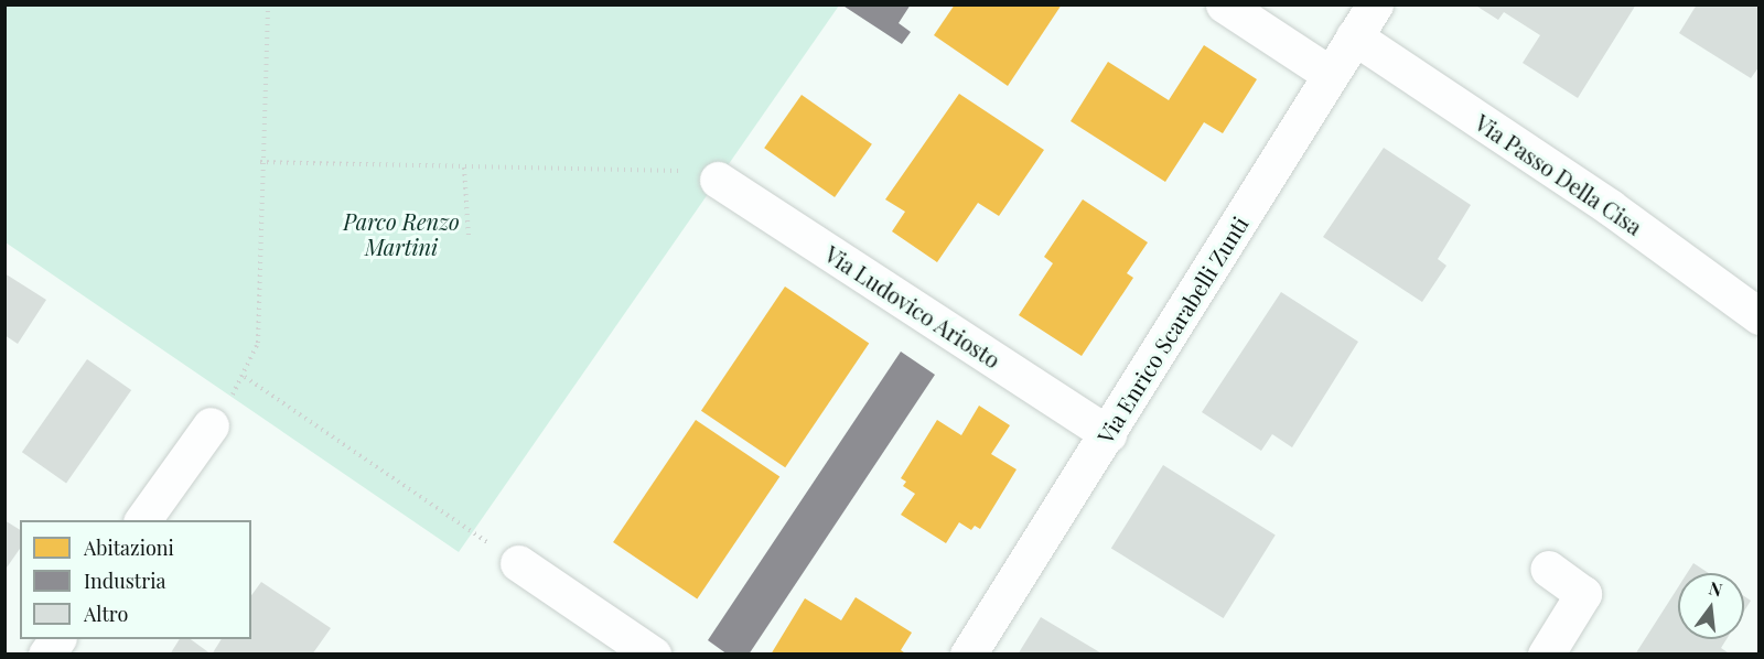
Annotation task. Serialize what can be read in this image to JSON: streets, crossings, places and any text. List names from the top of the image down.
{
  "streets": {
    "street": ["Via Passo Della Cisa", "Via Ludovico Ariosto", "Via Enrico Scarabelli Zunti"]
  },
  "crossings": [
    ["Via Passo Della Cisa", "Via Enrico Scarabelli Zunti"],
    ["Via Ludovico Ariosto", "Via Enrico Scarabelli Zunti"]
  ],
  "parks": ["Parco Renzo Martini"],
  "legend": ["Abitazioni", "Industria", "Altro"],
  "north": "top"
}
